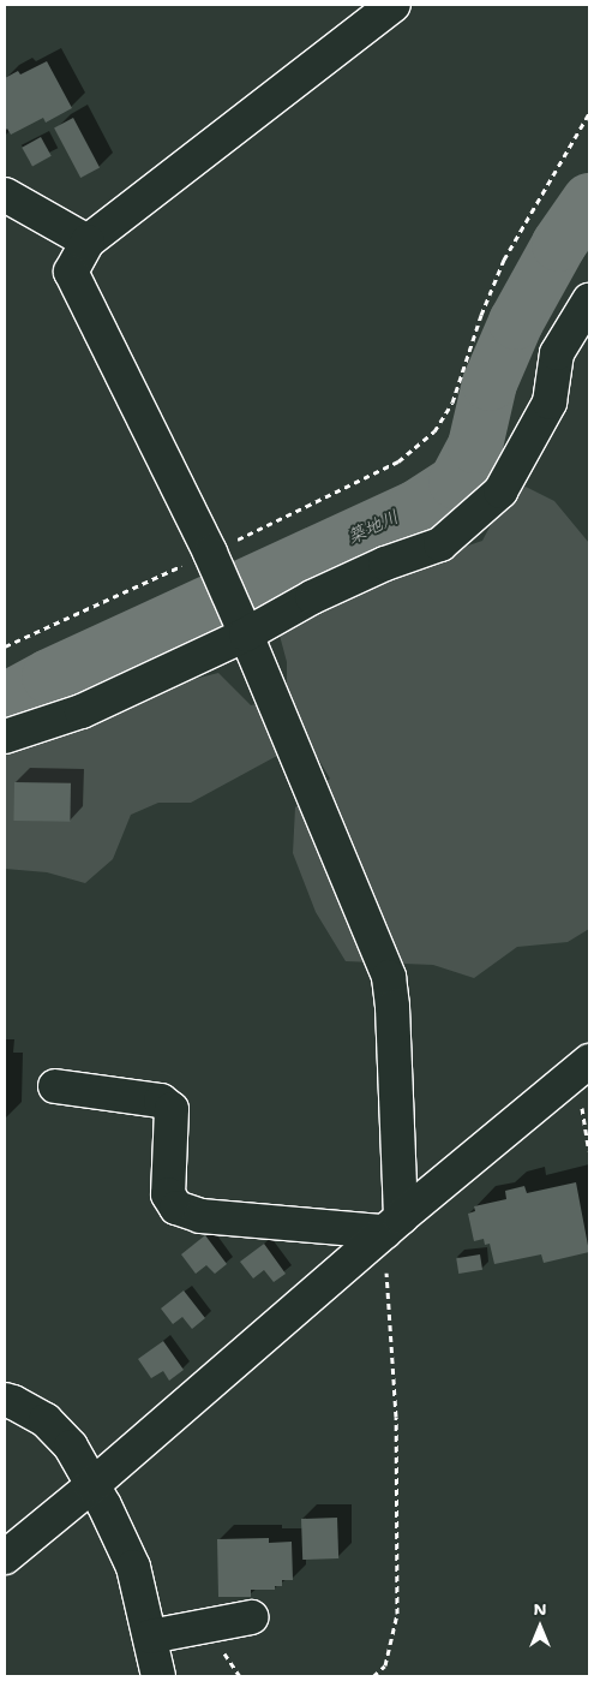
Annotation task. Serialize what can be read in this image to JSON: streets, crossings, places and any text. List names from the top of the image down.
{
  "water": ["築地川"],
  "north": "top"
}
